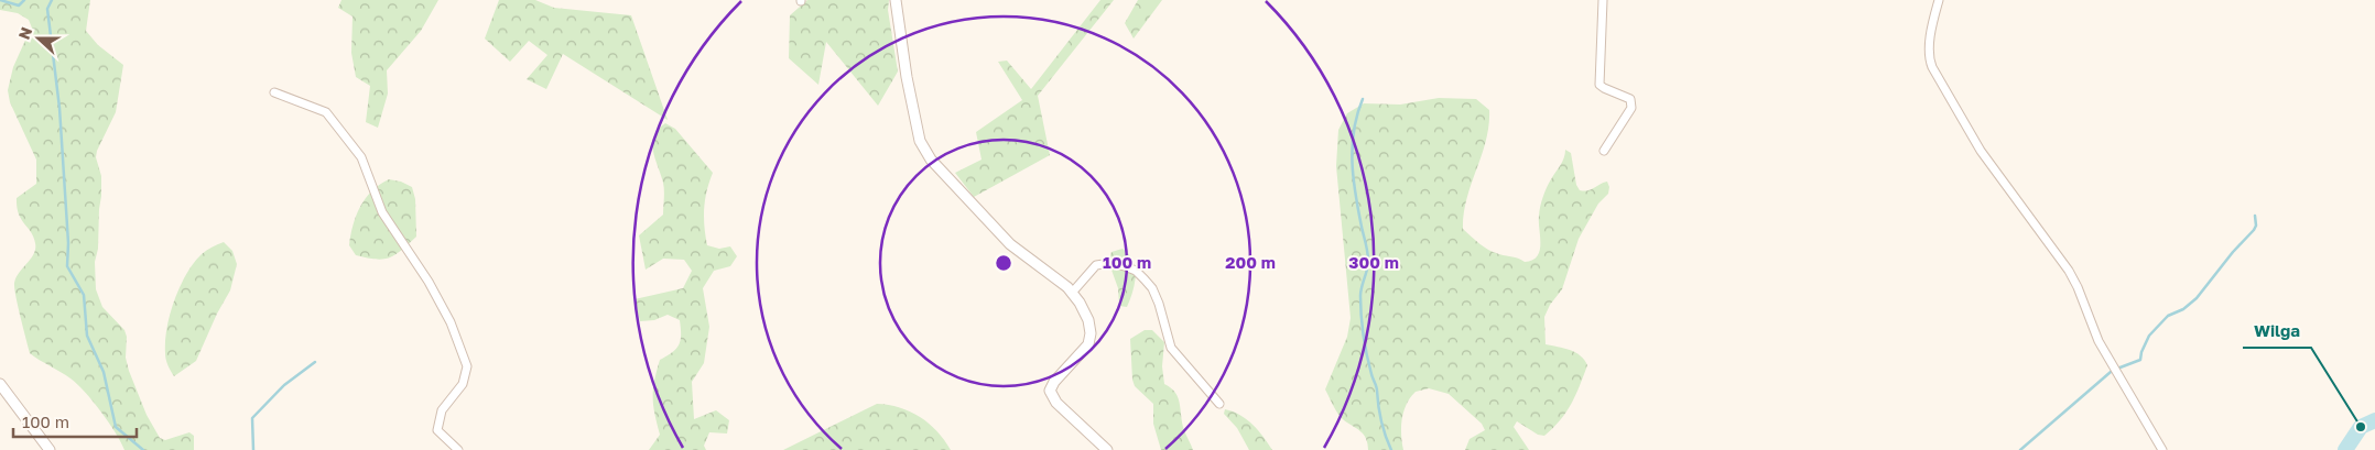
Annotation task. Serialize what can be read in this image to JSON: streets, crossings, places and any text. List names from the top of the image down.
{
  "places": ["Wilga"],
  "scale_bar": "100 m",
  "north": "left",
  "rings": ["100 m", "200 m", "300 m"]
}
